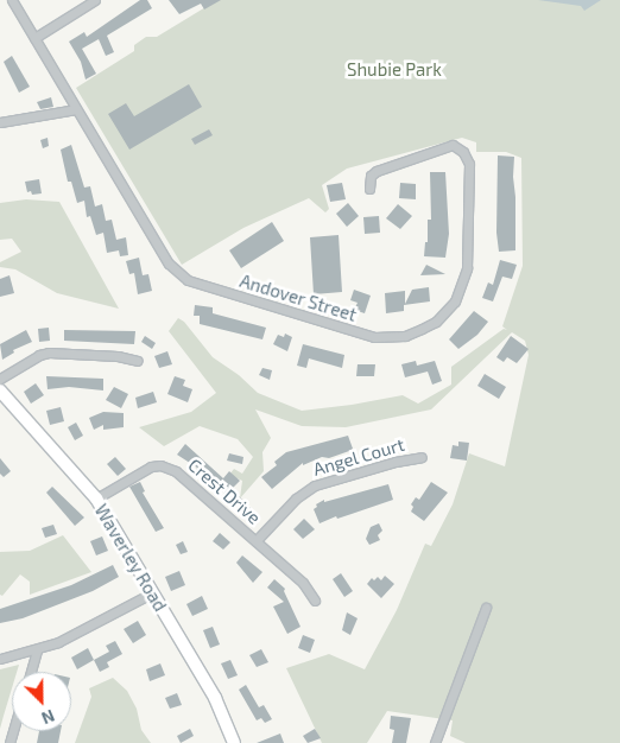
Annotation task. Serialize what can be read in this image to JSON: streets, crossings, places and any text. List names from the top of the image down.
{
  "streets": {
    "main road": ["Waverley Road"],
    "street": ["Andover Street", "Angel Court", "Crest Drive"]
  },
  "crossings": [
    ["Angel Court", "Crest Drive"],
    ["Crest Drive", "Waverley Road"]
  ],
  "parks": ["Shubie Park"],
  "north": "bottom right"
}
